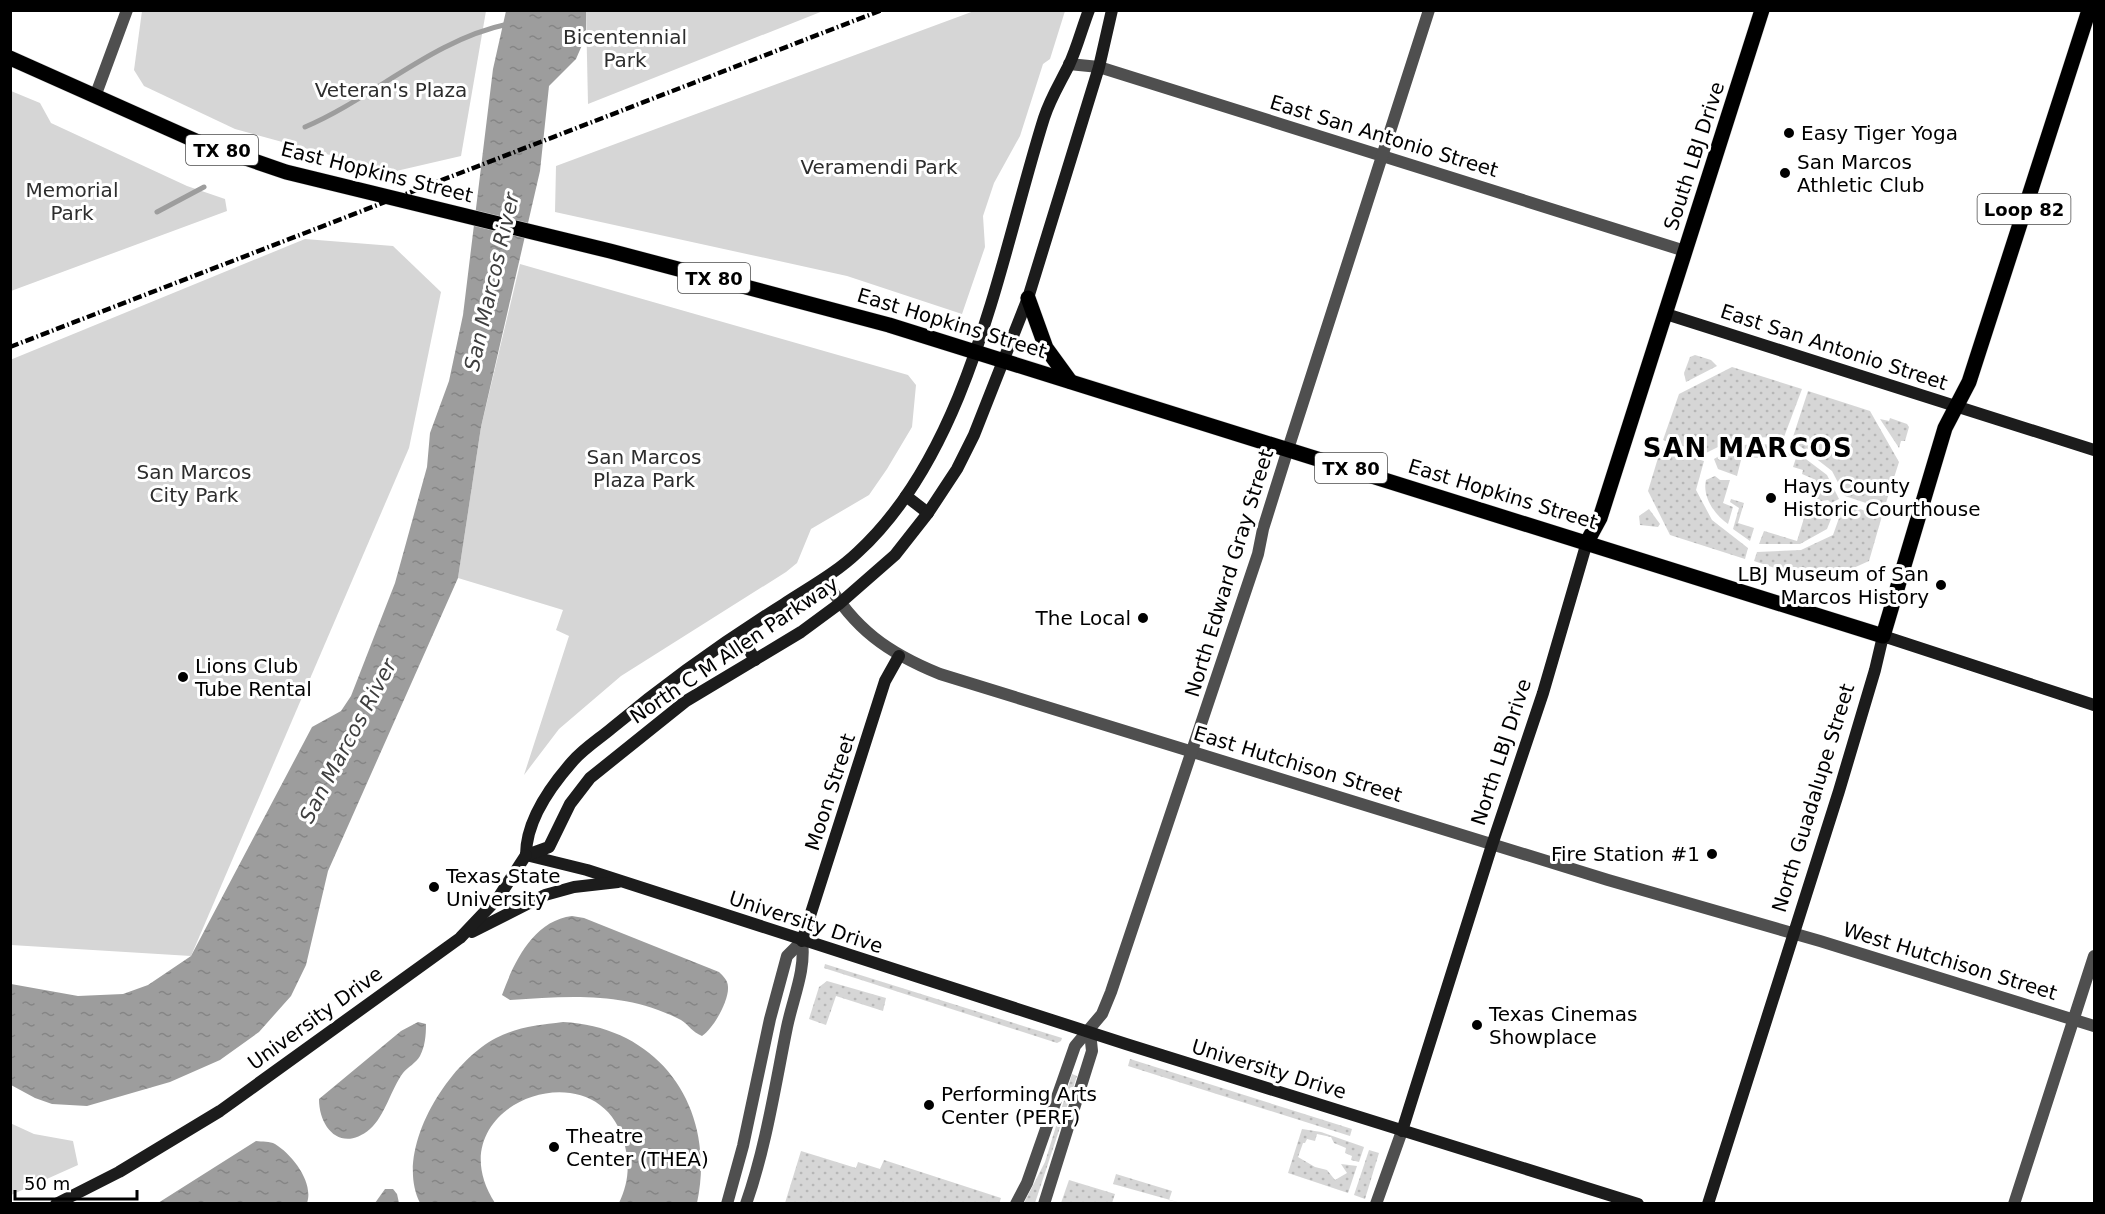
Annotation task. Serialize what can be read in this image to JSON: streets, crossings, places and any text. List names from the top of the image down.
{
  "streets": {
    "main road": [
      "East San Antonio Street",
      "TX 80",
      "South LBJ Drive",
      "East Hopkins Street",
      "Loop 82",
      "North C M Allen Parkway",
      "North LBJ Drive",
      "Moon Street",
      "North Guadalupe Street",
      "University Drive"
    ],
    "street": ["North Edward Gray Street", "East Hutchison Street", "West Hutchison Street"]
  },
  "crossings": [
    ["East San Antonio Street", "South LBJ Drive"],
    ["East San Antonio Street", "Loop 82"],
    ["East San Antonio Street", "North Edward Gray Street"],
    ["East San Antonio Street", "North C M Allen Parkway"],
    ["East San Antonio Street", "North LBJ Drive"],
    ["East San Antonio Street", "North Guadalupe Street"],
    ["South LBJ Drive", "North LBJ Drive"],
    ["East Hopkins Street", "North Edward Gray Street"],
    ["East Hopkins Street", "North C M Allen Parkway"],
    ["East Hopkins Street", "North LBJ Drive"],
    ["East Hopkins Street", "North Guadalupe Street"],
    ["Loop 82", "North Guadalupe Street"],
    ["North Edward Gray Street", "East Hutchison Street"],
    ["North Edward Gray Street", "University Drive"],
    ["North C M Allen Parkway", "East Hutchison Street"],
    ["North C M Allen Parkway", "University Drive"],
    ["North LBJ Drive", "East Hutchison Street"],
    ["North LBJ Drive", "University Drive"],
    ["East Hutchison Street", "Moon Street"],
    ["East Hutchison Street", "North Guadalupe Street"],
    ["East Hutchison Street", "West Hutchison Street"],
    ["Moon Street", "University Drive"],
    ["North Guadalupe Street", "West Hutchison Street"]
  ],
  "districts": ["SAN MARCOS"],
  "water": ["San Marcos River"],
  "parks": [
    "Bicentennial Park",
    "Veteran's Plaza",
    "Veramendi Park",
    "Memorial Park",
    "San Marcos Plaza Park",
    "San Marcos City Park"
  ],
  "places": [
    "Easy Tiger Yoga",
    "San Marcos Athletic Club",
    "Hays County Historic Courthouse",
    "LBJ Museum of San Marcos History",
    "The Local",
    "Lions Club Tube Rental",
    "Fire Station #1",
    "Texas State University",
    "Texas Cinemas Showplace",
    "Performing Arts Center (PERF)",
    "Theatre Center (THEA)"
  ],
  "scale_bar": "50 m"
}
